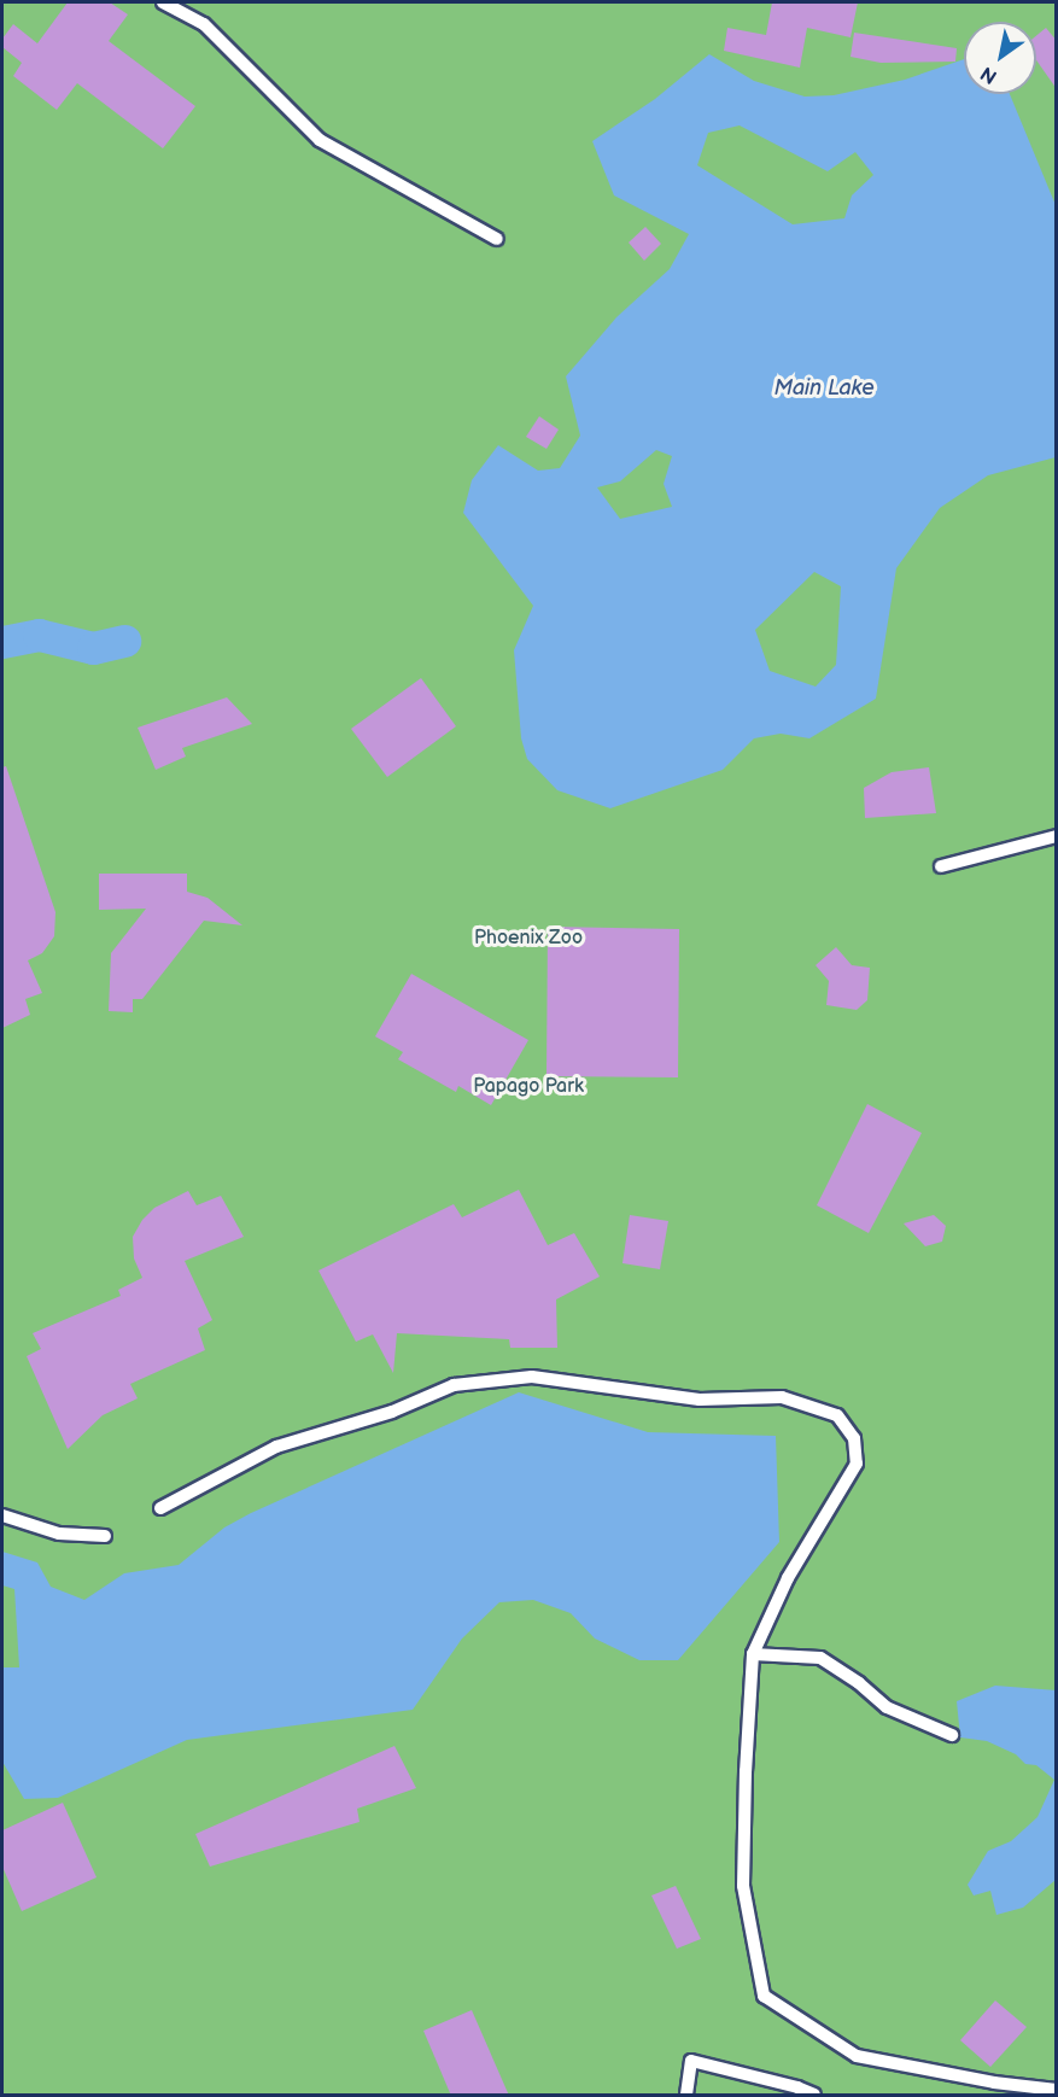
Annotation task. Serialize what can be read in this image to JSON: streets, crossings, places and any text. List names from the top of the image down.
{
  "water": ["Main Lake"],
  "parks": ["Phoenix Zoo", "Papago Park"],
  "north": "bottom left"
}
